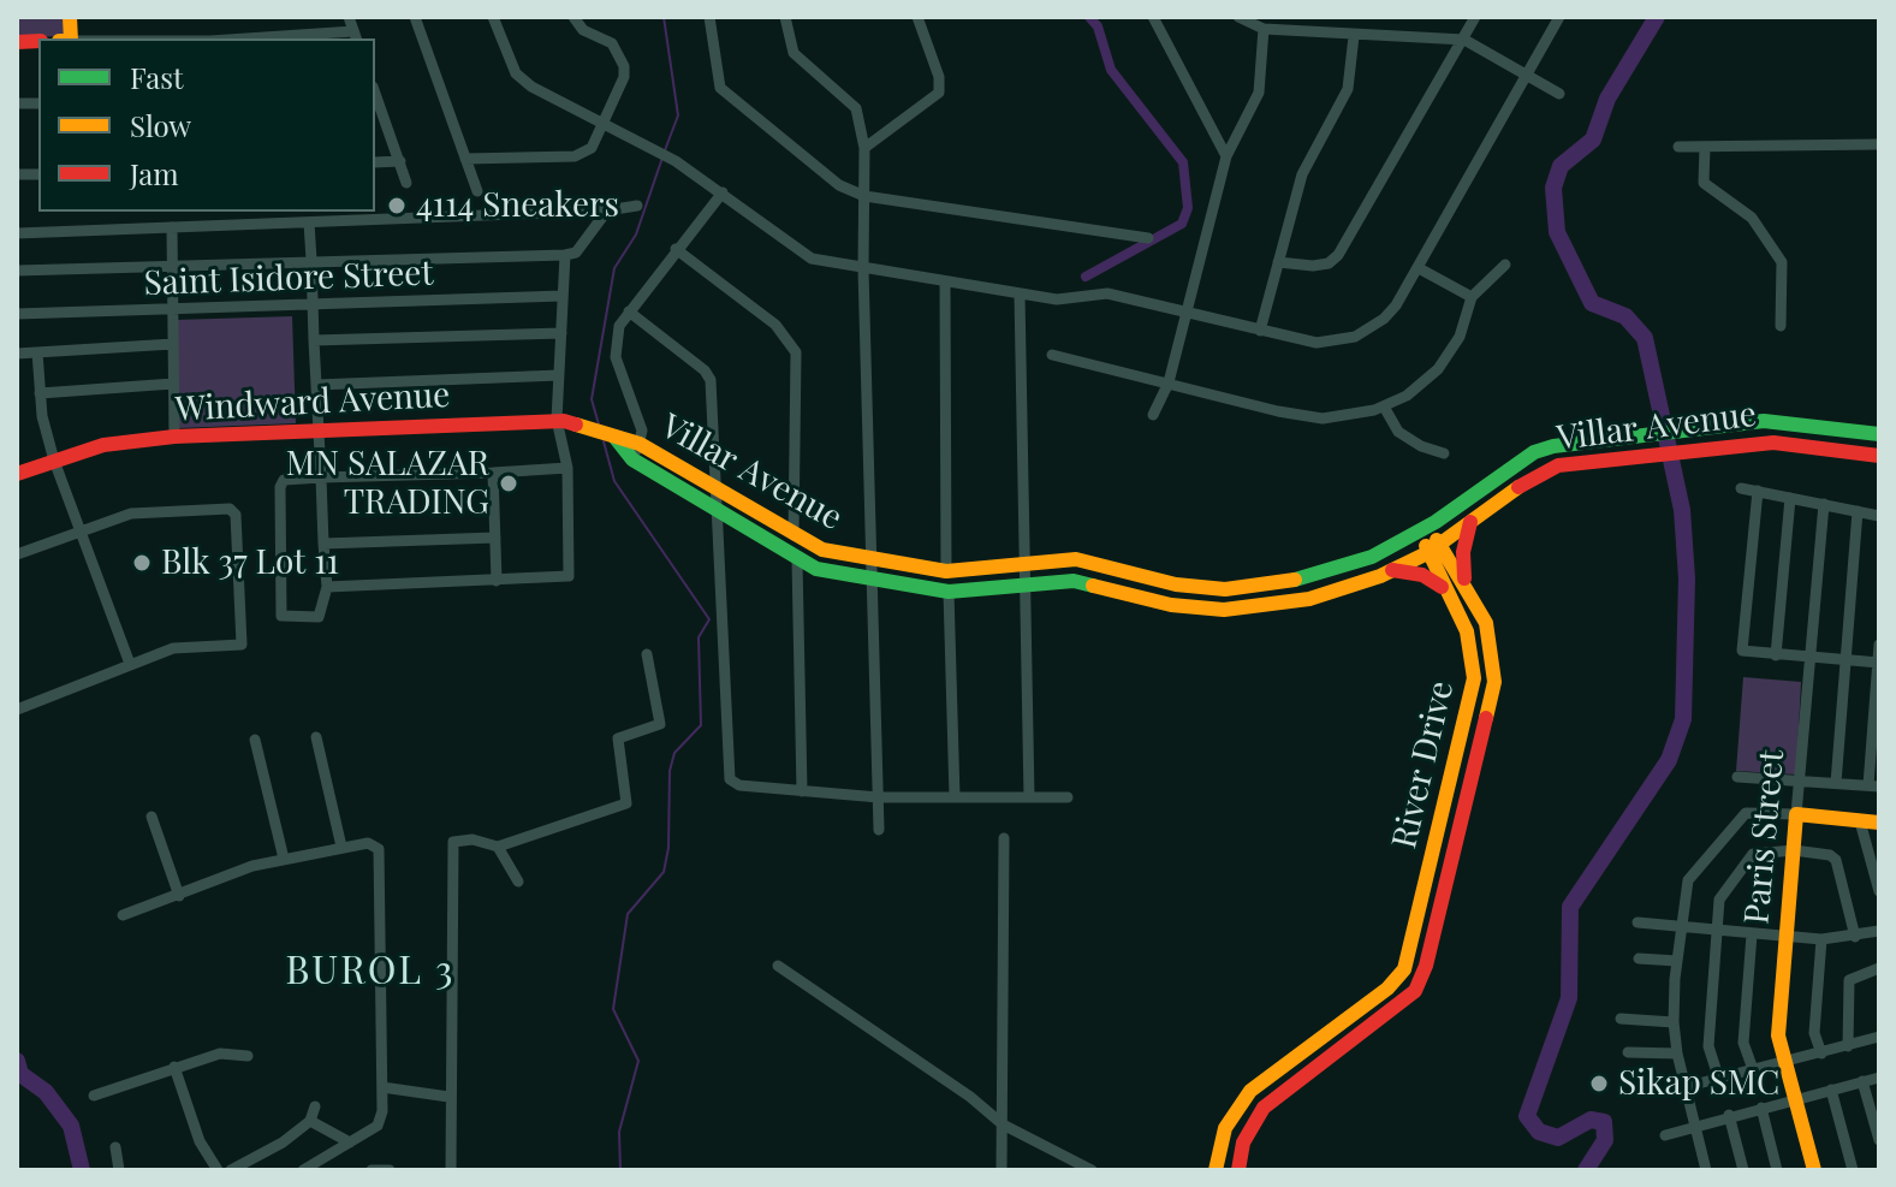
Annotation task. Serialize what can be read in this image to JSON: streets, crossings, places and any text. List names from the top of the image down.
{
  "streets": {
    "main road": [
      "Windward Avenue",
      "Villar Avenue",
      "River Drive",
      "Paris Street"
    ],
    "street": ["Saint Isidore Street"]
  },
  "crossings": [
    ["Windward Avenue", "Villar Avenue"],
    ["Villar Avenue", "River Drive"]
  ],
  "districts": ["BUROL 3"],
  "places": [
    "4114 Sneakers",
    "MN SALAZAR TRADING",
    "Blk 37 Lot 11",
    "Sikap SMC"
  ],
  "legend": ["Fast", "Slow", "Jam"]
}
